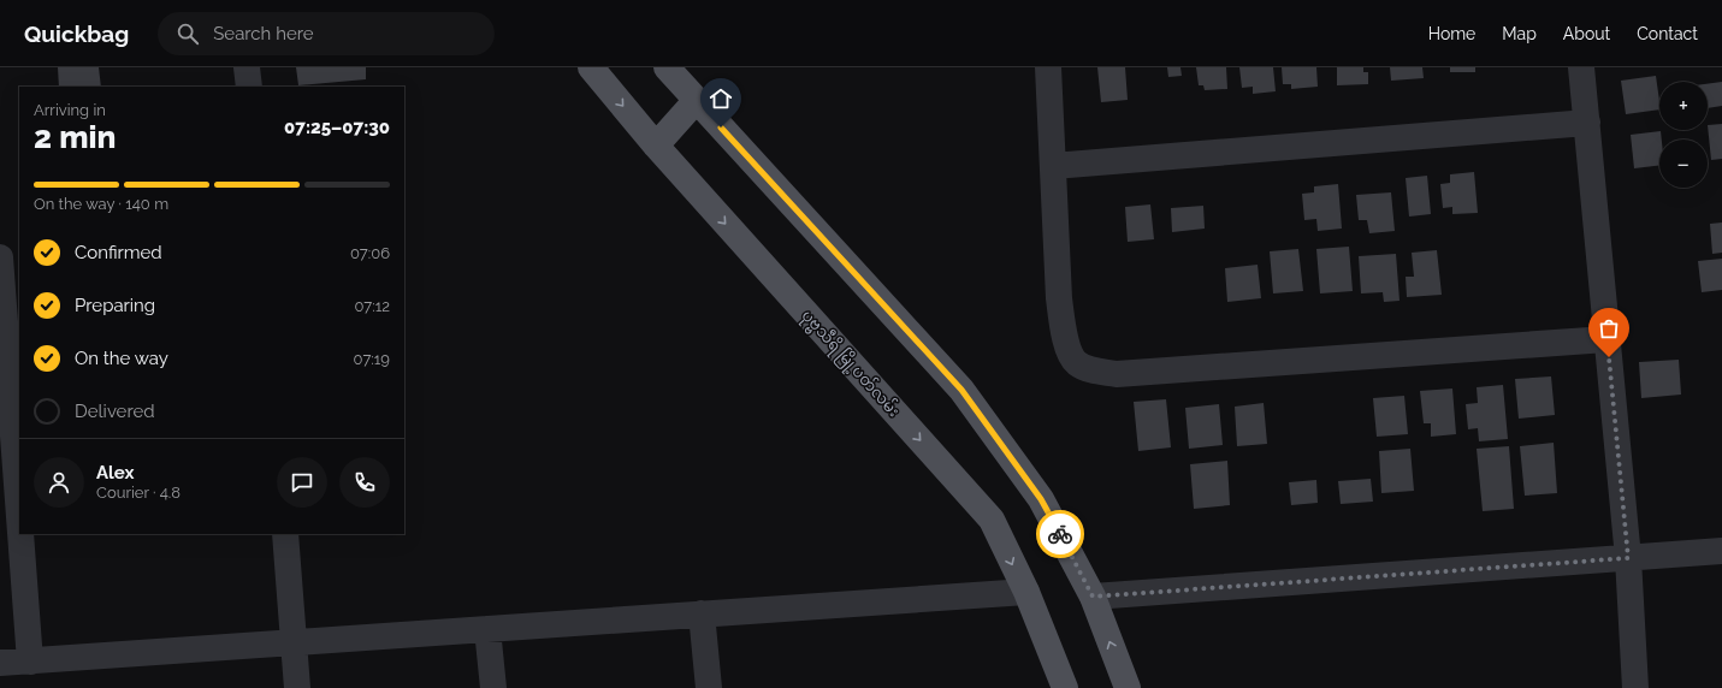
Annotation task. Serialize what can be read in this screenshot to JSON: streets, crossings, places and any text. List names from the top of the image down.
{
  "streets": {
    "main road": ["ပုဗ္ဗသီရိ မြို့ပတ်လမ်း"]
  },
  "page": {
    "header": "Quickbag",
    "search": "Search here",
    "nav": [
      "Home",
      "Map",
      "About",
      "Contact"
    ],
    "map_buttons": ["+", "−"],
    "heading": ["2 min", "Arriving in", "07:25–07:30"],
    "panel": ["Alex", "Courier · 4.8"],
    "bar": "On the way · 140 m",
    "list": [
      ["Confirmed", "07:06"],
      ["Preparing", "07:12"],
      ["On the way", "07:19"],
      "Delivered"
    ]
  }
}
